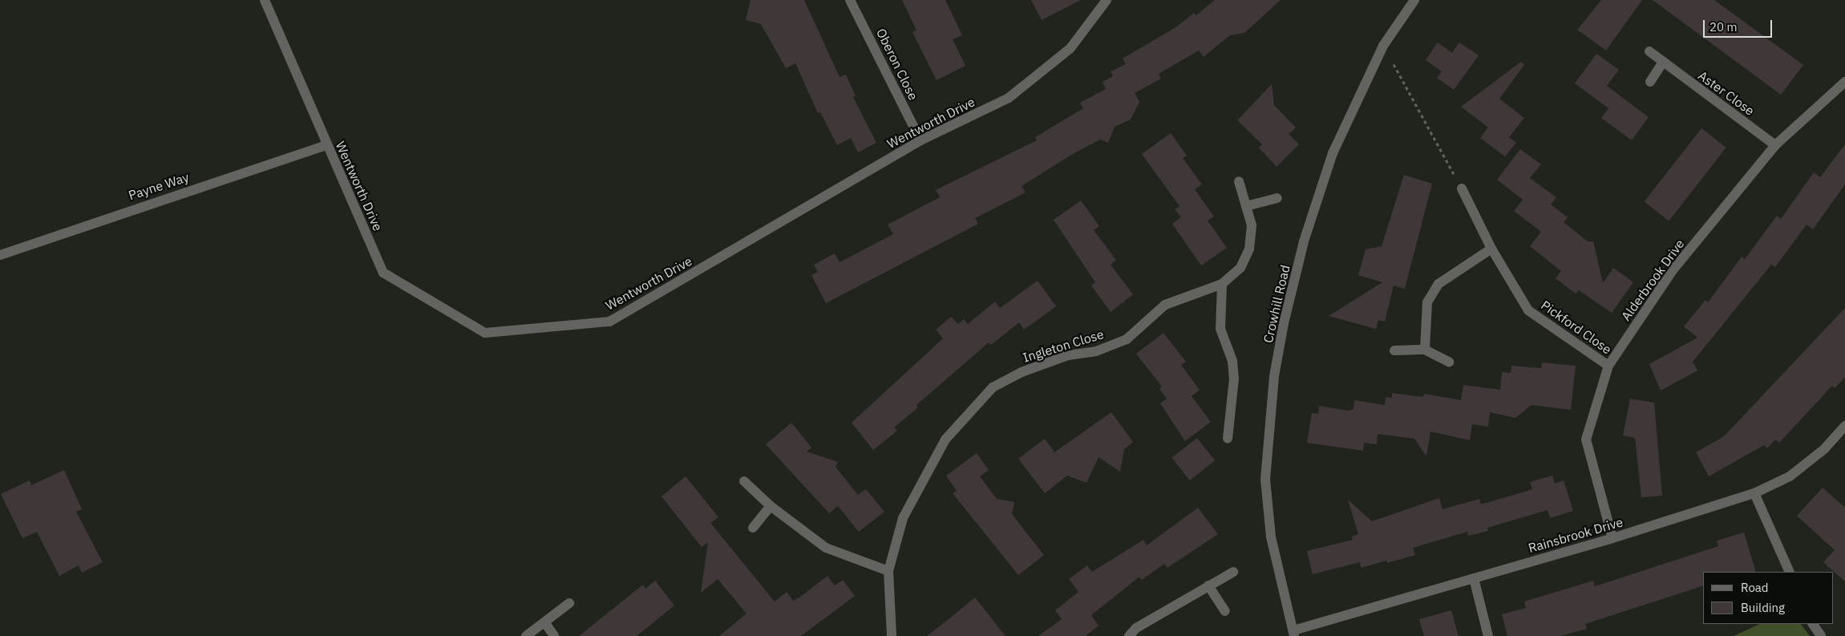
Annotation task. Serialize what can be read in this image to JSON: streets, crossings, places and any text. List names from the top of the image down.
{
  "streets": {
    "street": [
      "Oberon Close",
      "Aster Close",
      "Wentworth Drive",
      "Payne Way",
      "Alderbrook Drive",
      "Crowhill Road",
      "Pickford Close",
      "Ingleton Close",
      "Rainsbrook Drive"
    ]
  },
  "crossings": [
    ["Oberon Close", "Wentworth Drive"],
    ["Aster Close", "Alderbrook Drive"],
    ["Wentworth Drive", "Payne Way"],
    ["Alderbrook Drive", "Pickford Close"],
    ["Alderbrook Drive", "Rainsbrook Drive"],
    ["Crowhill Road", "Rainsbrook Drive"]
  ],
  "legend": ["Road", "Building"],
  "scale_bar": "20 m"
}
